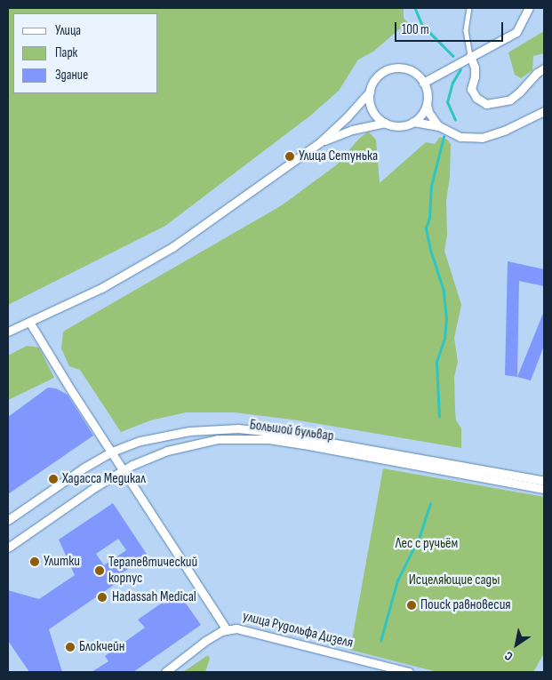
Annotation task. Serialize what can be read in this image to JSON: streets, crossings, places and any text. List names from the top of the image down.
{
  "streets": {
    "street": ["Большой бульвар", "улица Рудольфа Дизеля"]
  },
  "parks": ["Лес с ручьём", "Исцеляющие сады"],
  "places": [
    "Улица Сетунька",
    "Хадасса Медикал",
    "Улитки",
    "Терапевтический корпус",
    "Hadassah Medical",
    "Поиск равновесия",
    "Блокчейн"
  ],
  "legend": ["Улица", "Парк", "Здание"],
  "scale_bar": "100 m",
  "north": "bottom left"
}
